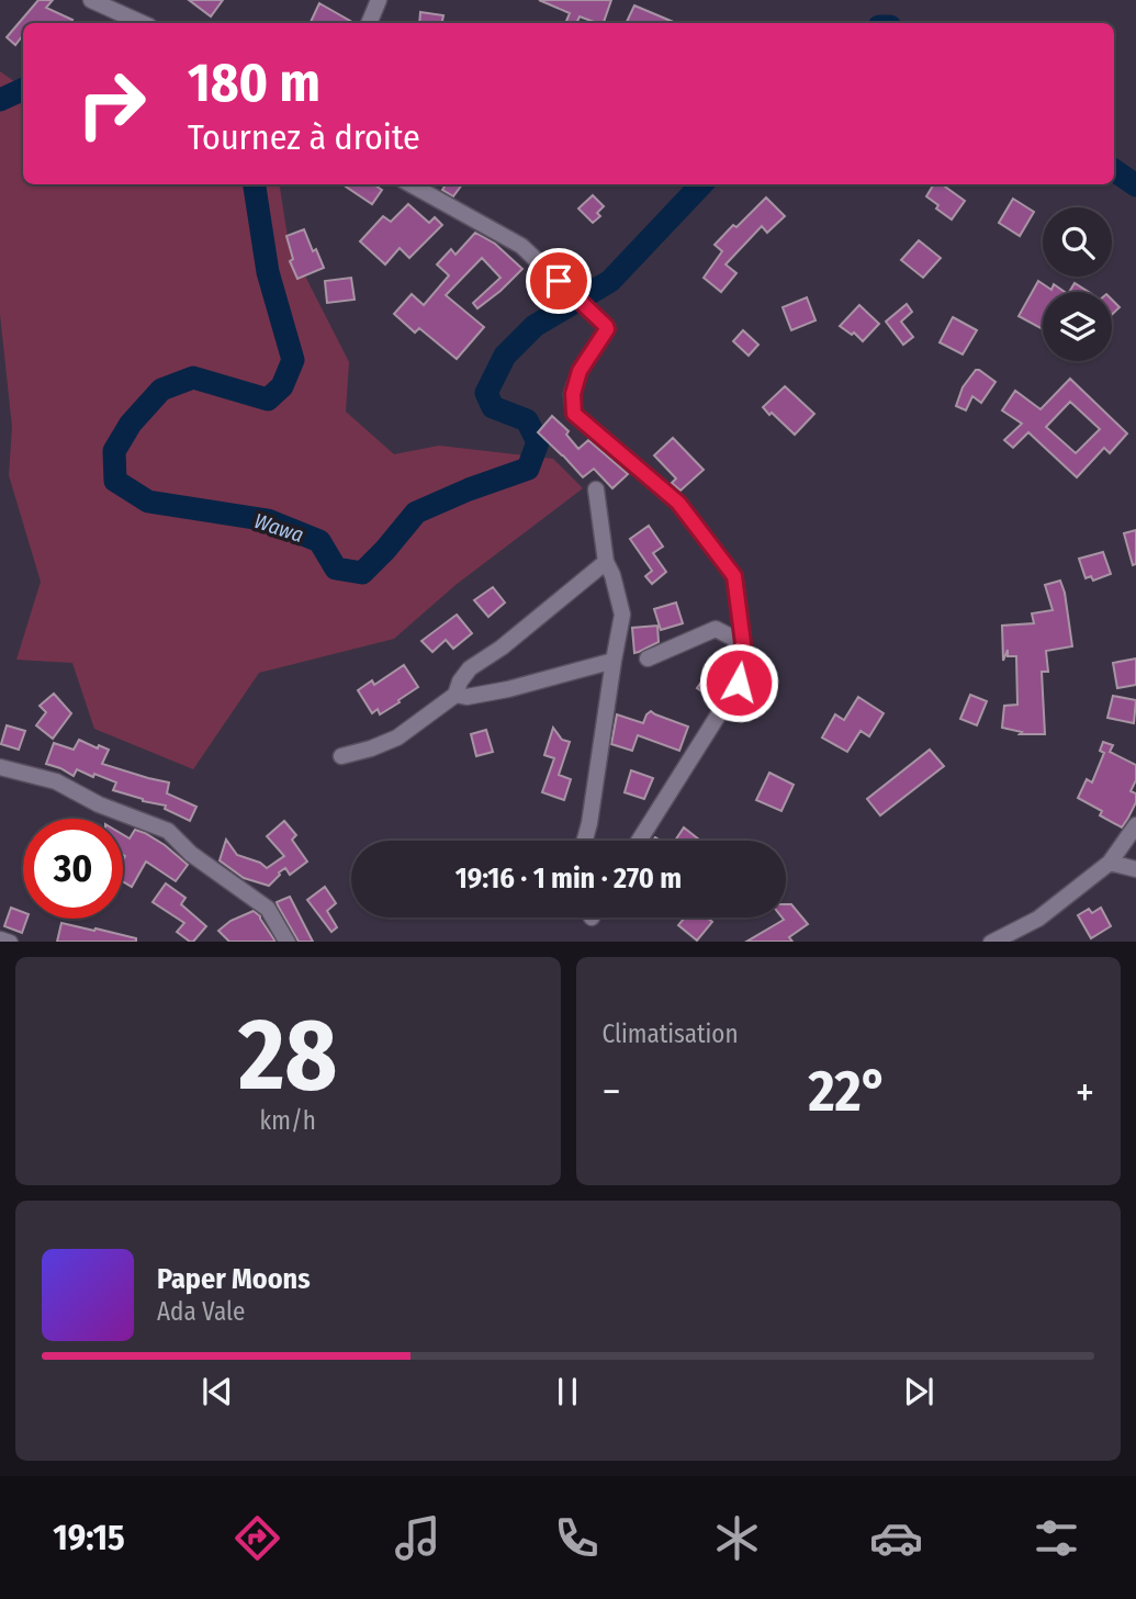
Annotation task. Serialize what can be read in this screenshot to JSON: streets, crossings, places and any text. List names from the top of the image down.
{
  "water": ["Wawa"],
  "page": {
    "turn": ["180 m", "Tournez à droite"],
    "limit": "30",
    "trip": "19:16 · 1 min · 270 m",
    "tile": [
      ["28", "km/h"],
      "Climatisation"
    ],
    "heat": ["−", "22°", "+"],
    "song": ["Paper Moons", "Ada Vale"],
    "tabs": "19:15"
  }
}
